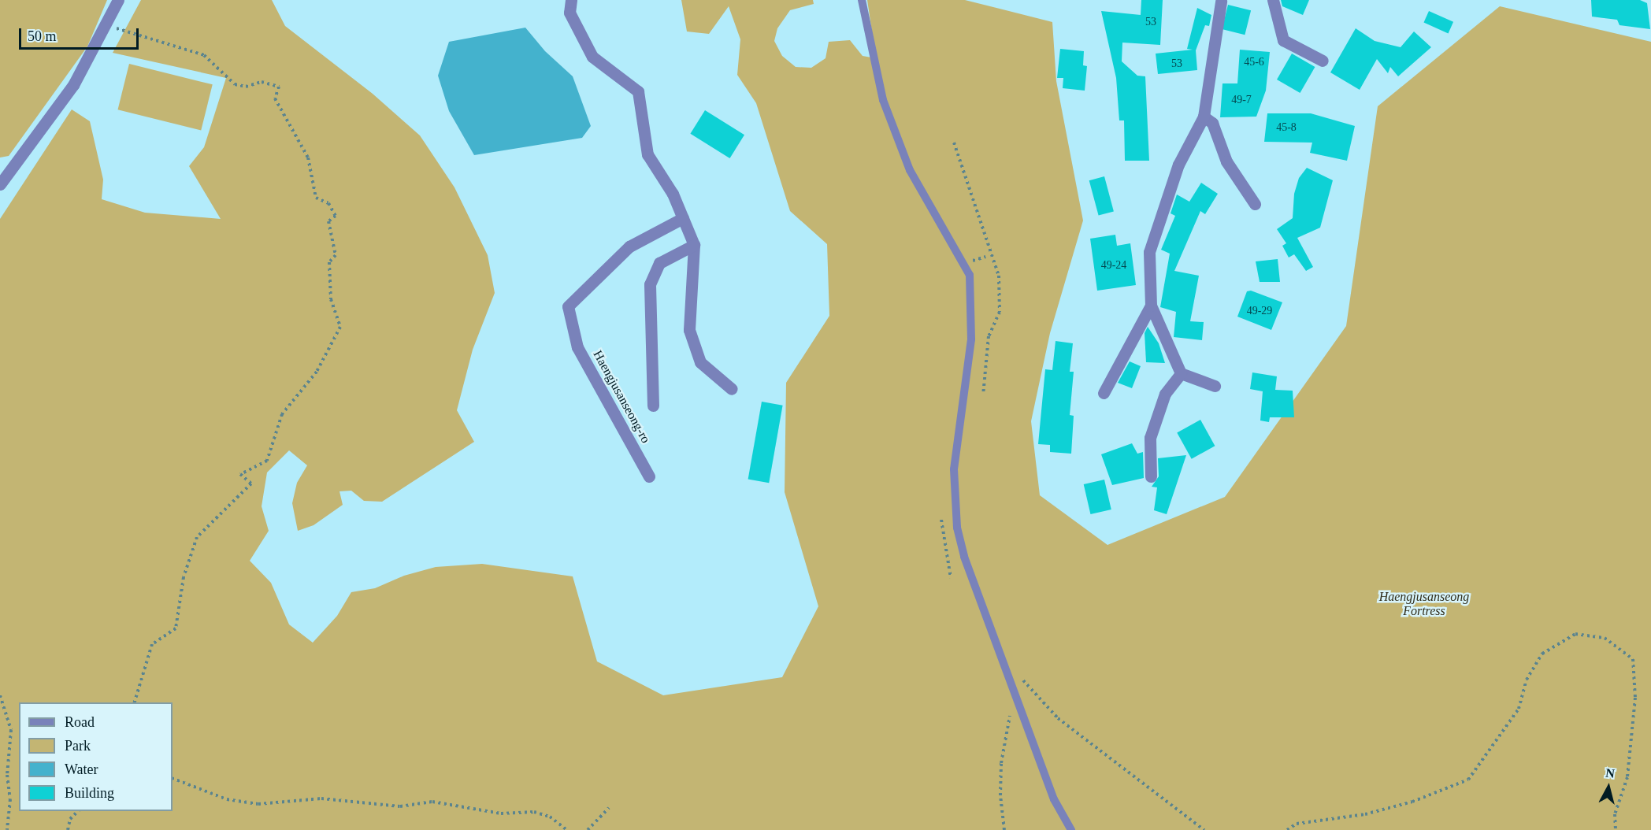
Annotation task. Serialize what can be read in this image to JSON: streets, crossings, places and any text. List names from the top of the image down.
{
  "streets": {
    "street": ["Haengjusanseong-ro"]
  },
  "parks": ["Haengjusanseong Fortress"],
  "house_numbers": [
    "53",
    "45-6",
    "53",
    "49-7",
    "45-8",
    "49-24",
    "49-29"
  ],
  "legend": [
    "Road",
    "Park",
    "Water",
    "Building"
  ],
  "scale_bar": "50 m",
  "north": "top"
}
